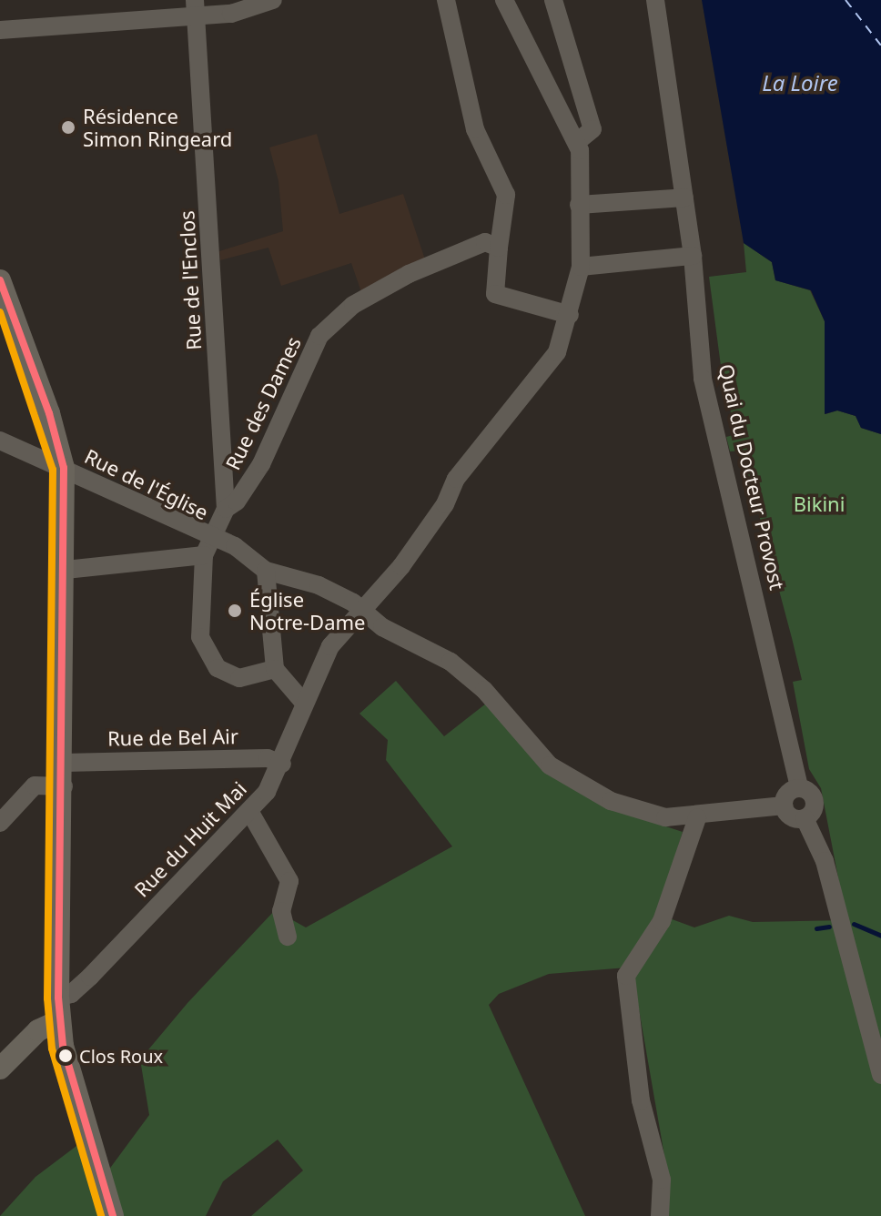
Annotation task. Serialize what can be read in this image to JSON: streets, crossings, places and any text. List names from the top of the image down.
{
  "streets": {
    "street": [
      "Rue de l'Enclos",
      "Rue des Dames",
      "Quai du Docteur Provost",
      "Rue de l'Église",
      "Rue de Bel Air",
      "Rue du Huit Mai"
    ]
  },
  "crossings": [
    ["Rue de l'Enclos", "Rue des Dames"],
    ["Rue de l'Enclos", "Rue de l'Église"],
    ["Rue de Bel Air", "Rue du Huit Mai"]
  ],
  "water": ["La Loire"],
  "parks": ["Bikini"],
  "places": ["Résidence Simon Ringeard", "Église Notre-Dame", "Clos Roux"]
}
